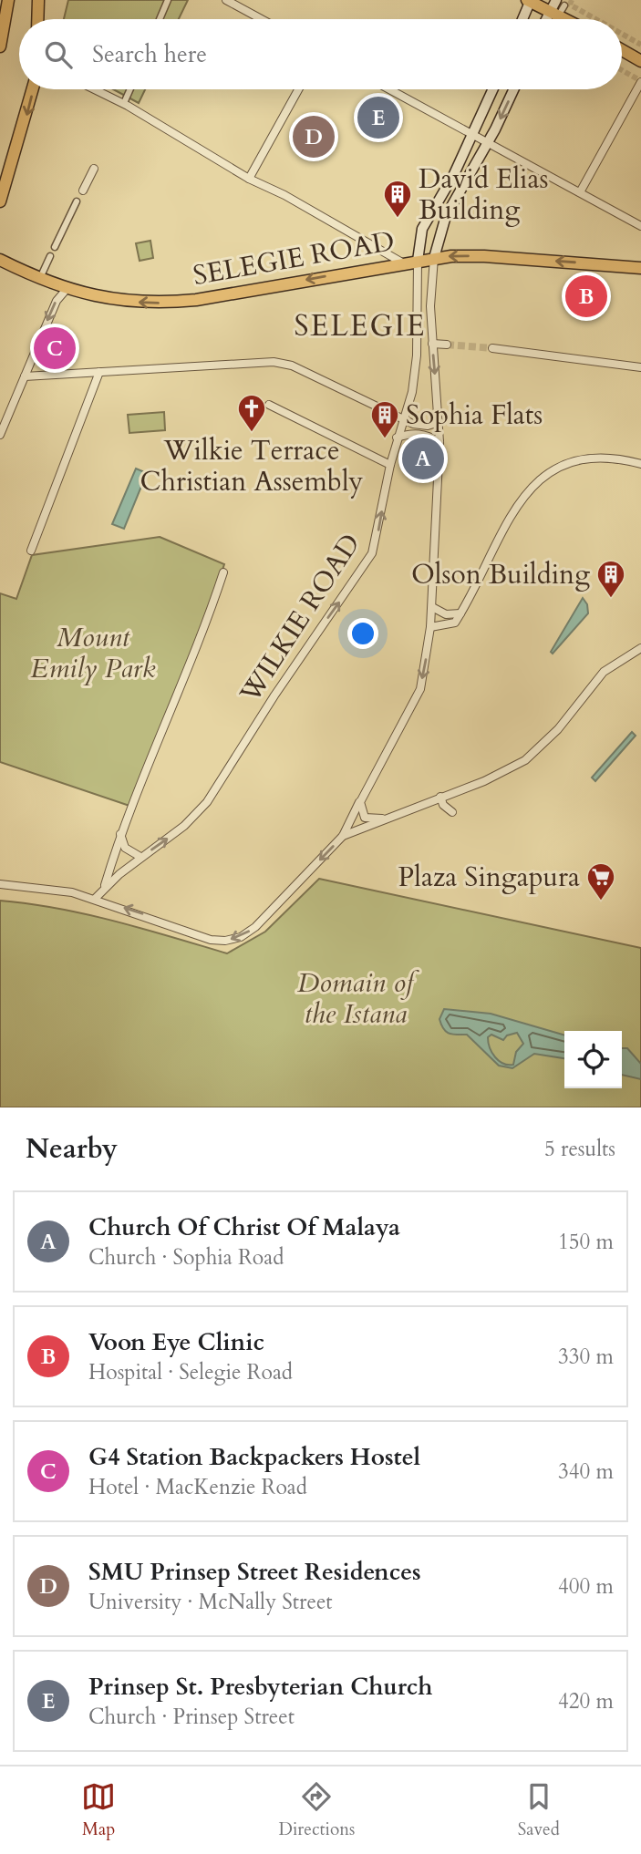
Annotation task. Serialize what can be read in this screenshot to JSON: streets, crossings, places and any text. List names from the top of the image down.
{
  "streets": {
    "main road": ["SELEGIE ROAD"],
    "street": ["WILKIE ROAD"]
  },
  "crossings": [
    ["SELEGIE ROAD", "WILKIE ROAD"]
  ],
  "one_way": ["SELEGIE ROAD", "WILKIE ROAD"],
  "districts": ["SELEGIE"],
  "parks": ["Mount Emily Park", "Domain of the Istana"],
  "places": {
    "building": ["David Elias Building", "Sophia Flats", "Olson Building"],
    "church": ["Wilkie Terrace Christian Assembly"],
    "supermarket": ["Plaza Singapura"]
  },
  "page": {
    "search": "Search here",
    "pins": [
      "E",
      "D",
      "B",
      "C",
      "A"
    ],
    "heading": ["Nearby", "5 results"],
    "list": [
      {
        "mark": "A",
        "name": "Church Of Christ Of Malaya",
        "note": "Church · Sophia Road",
        "value": "150 m"
      },
      {
        "mark": "B",
        "name": "Voon Eye Clinic",
        "note": "Hospital · Selegie Road",
        "value": "330 m"
      },
      {
        "mark": "C",
        "name": "G4 Station Backpackers Hostel",
        "note": "Hotel · MacKenzie Road",
        "value": "340 m"
      },
      {
        "mark": "D",
        "name": "SMU Prinsep Street Residences",
        "note": "University · McNally Street",
        "value": "400 m"
      },
      {
        "mark": "E",
        "name": "Prinsep St. Presbyterian Church",
        "note": "Church · Prinsep Street",
        "value": "420 m"
      }
    ],
    "nav": ["Map", "Directions", "Saved"]
  }
}
